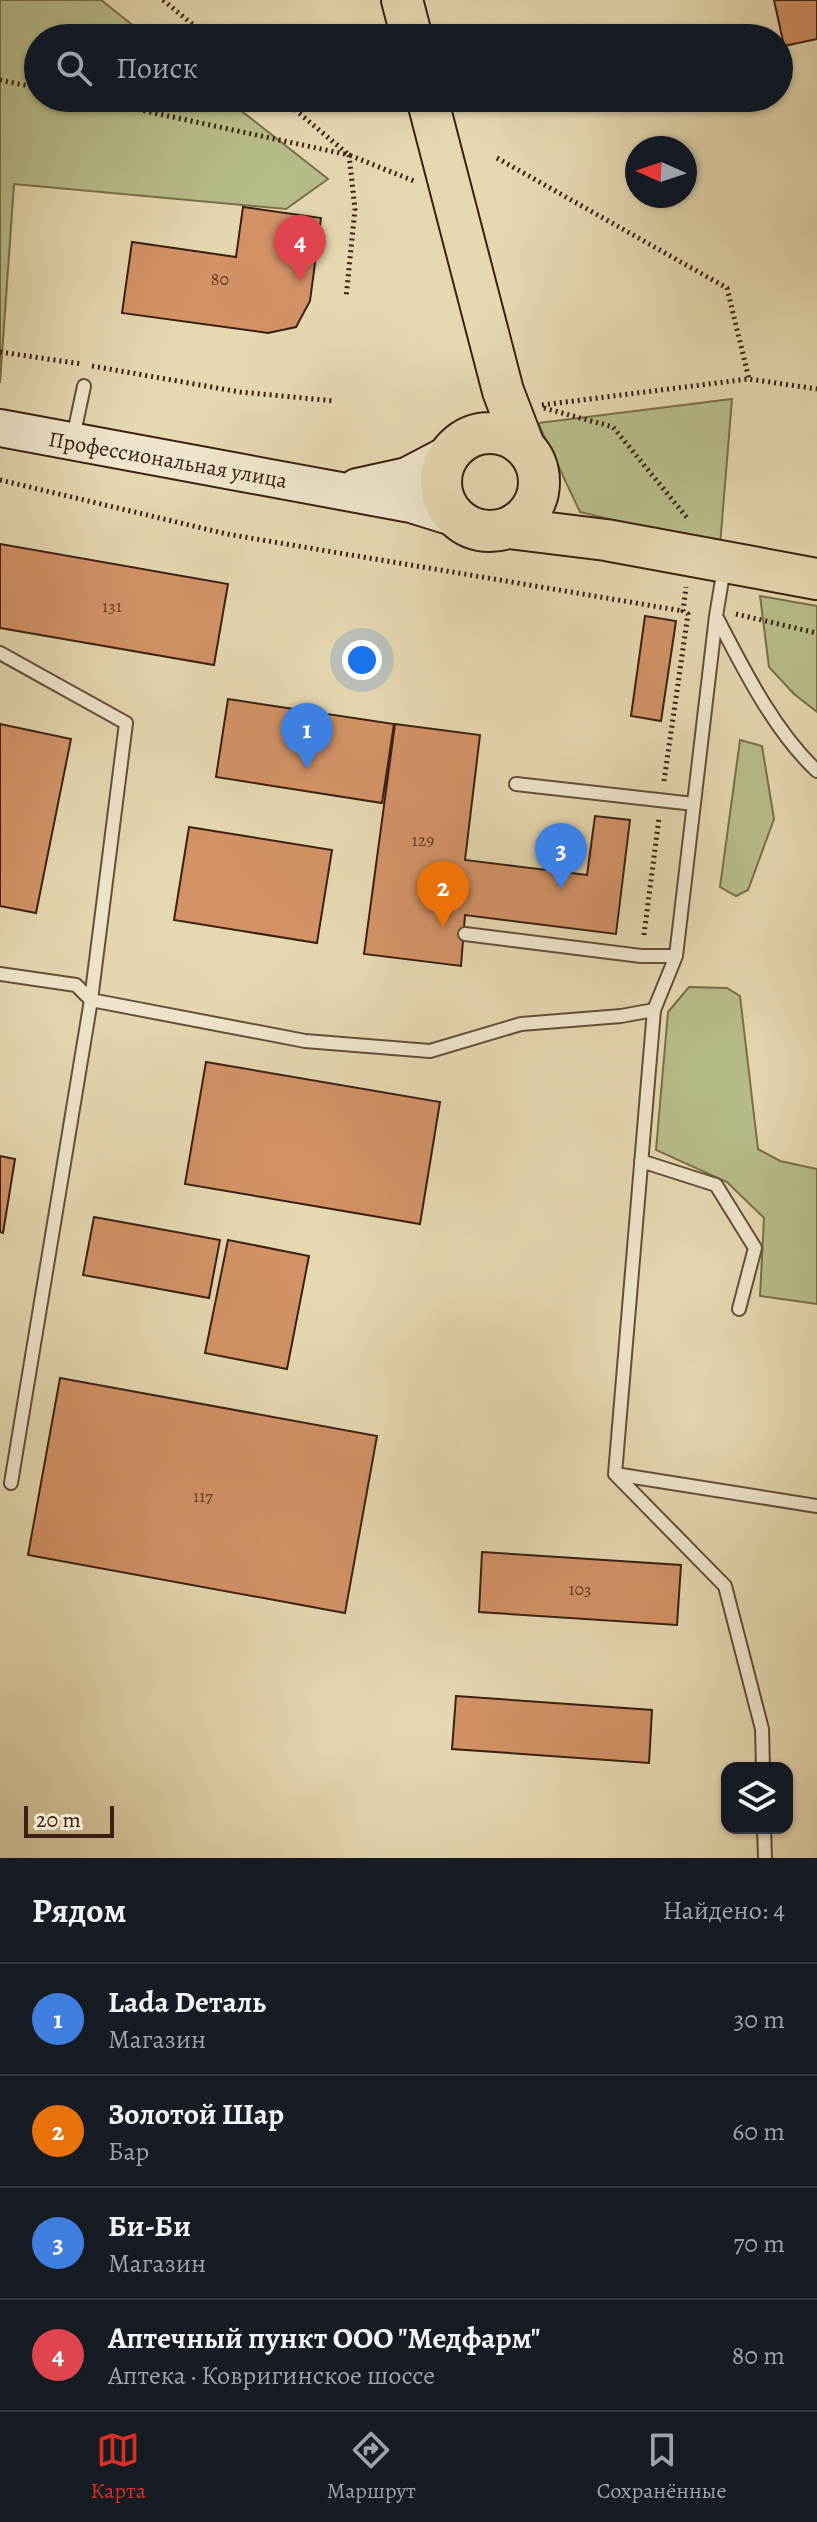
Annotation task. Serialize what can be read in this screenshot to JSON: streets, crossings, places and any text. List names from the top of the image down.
{
  "streets": {
    "main road": ["Профессиональная улица"]
  },
  "house_numbers": [
    "80",
    "131",
    "129",
    "117",
    "103"
  ],
  "scale_bar": "20 m",
  "north": "left",
  "page": {
    "search": "Поиск",
    "pins": [
      "4",
      "1",
      "3",
      "2"
    ],
    "scale": "20 m",
    "heading": ["Рядом", "Найдено: 4"],
    "list": [
      {
        "mark": "1",
        "name": "Lada Dеталь",
        "note": "Магазин",
        "value": "30 m"
      },
      {
        "mark": "2",
        "name": "Золотой Шар",
        "note": "Бар",
        "value": "60 m"
      },
      {
        "mark": "3",
        "name": "Би-Би",
        "note": "Магазин",
        "value": "70 m"
      },
      {
        "mark": "4",
        "name": "Аптечный пункт ООО \"Медфарм\"",
        "note": "Аптека · Ковригинское шоссе",
        "value": "80 m"
      }
    ],
    "nav": ["Карта", "Маршрут", "Сохранённые"]
  }
}
